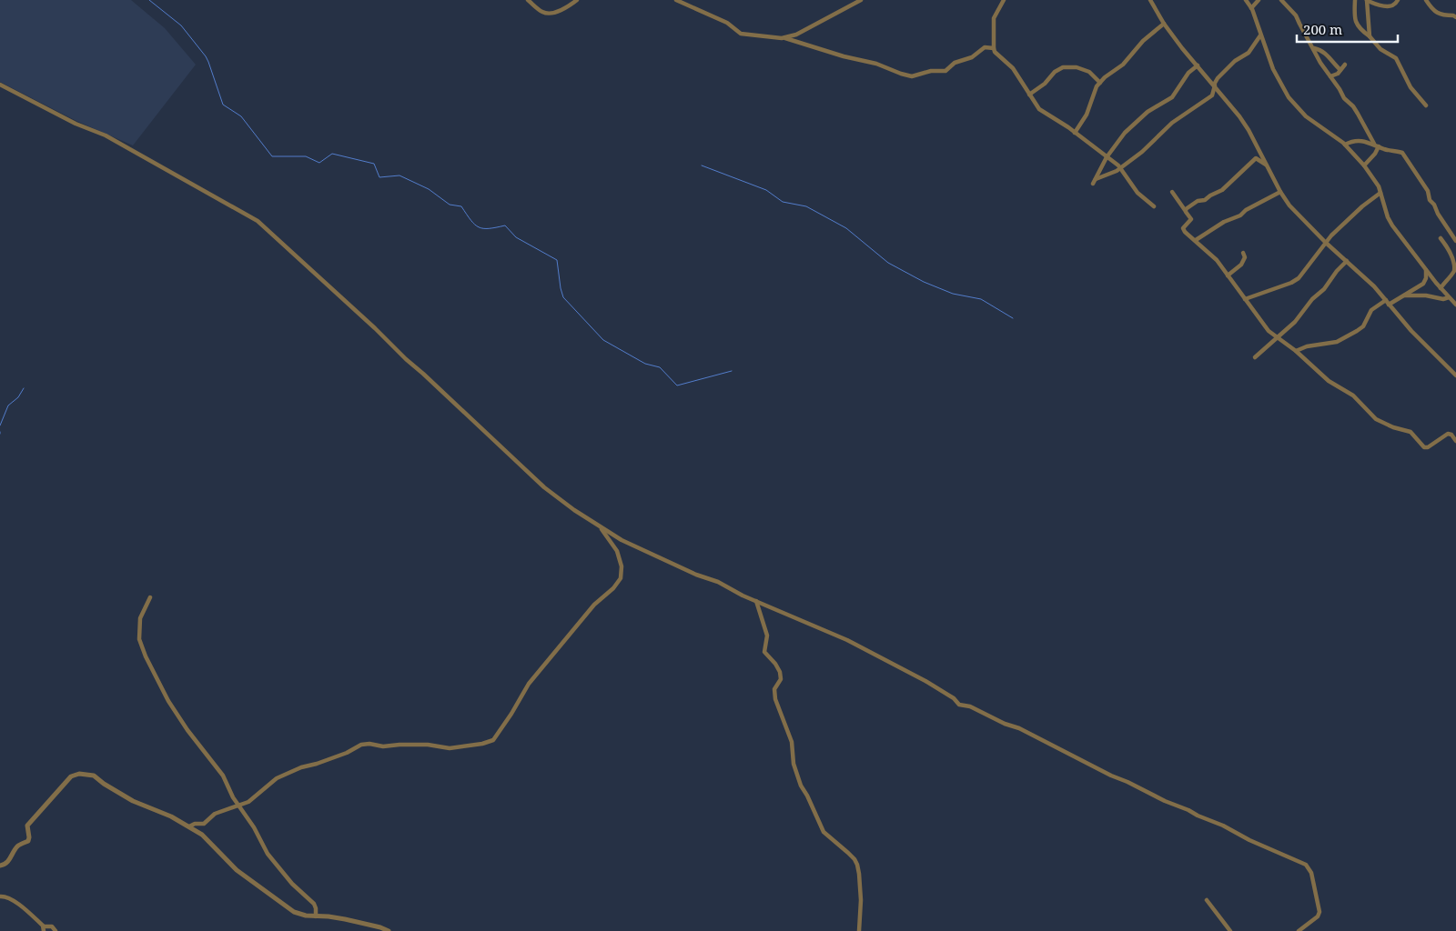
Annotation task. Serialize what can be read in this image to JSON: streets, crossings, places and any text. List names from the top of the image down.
{
  "scale_bar": "200 m"
}
